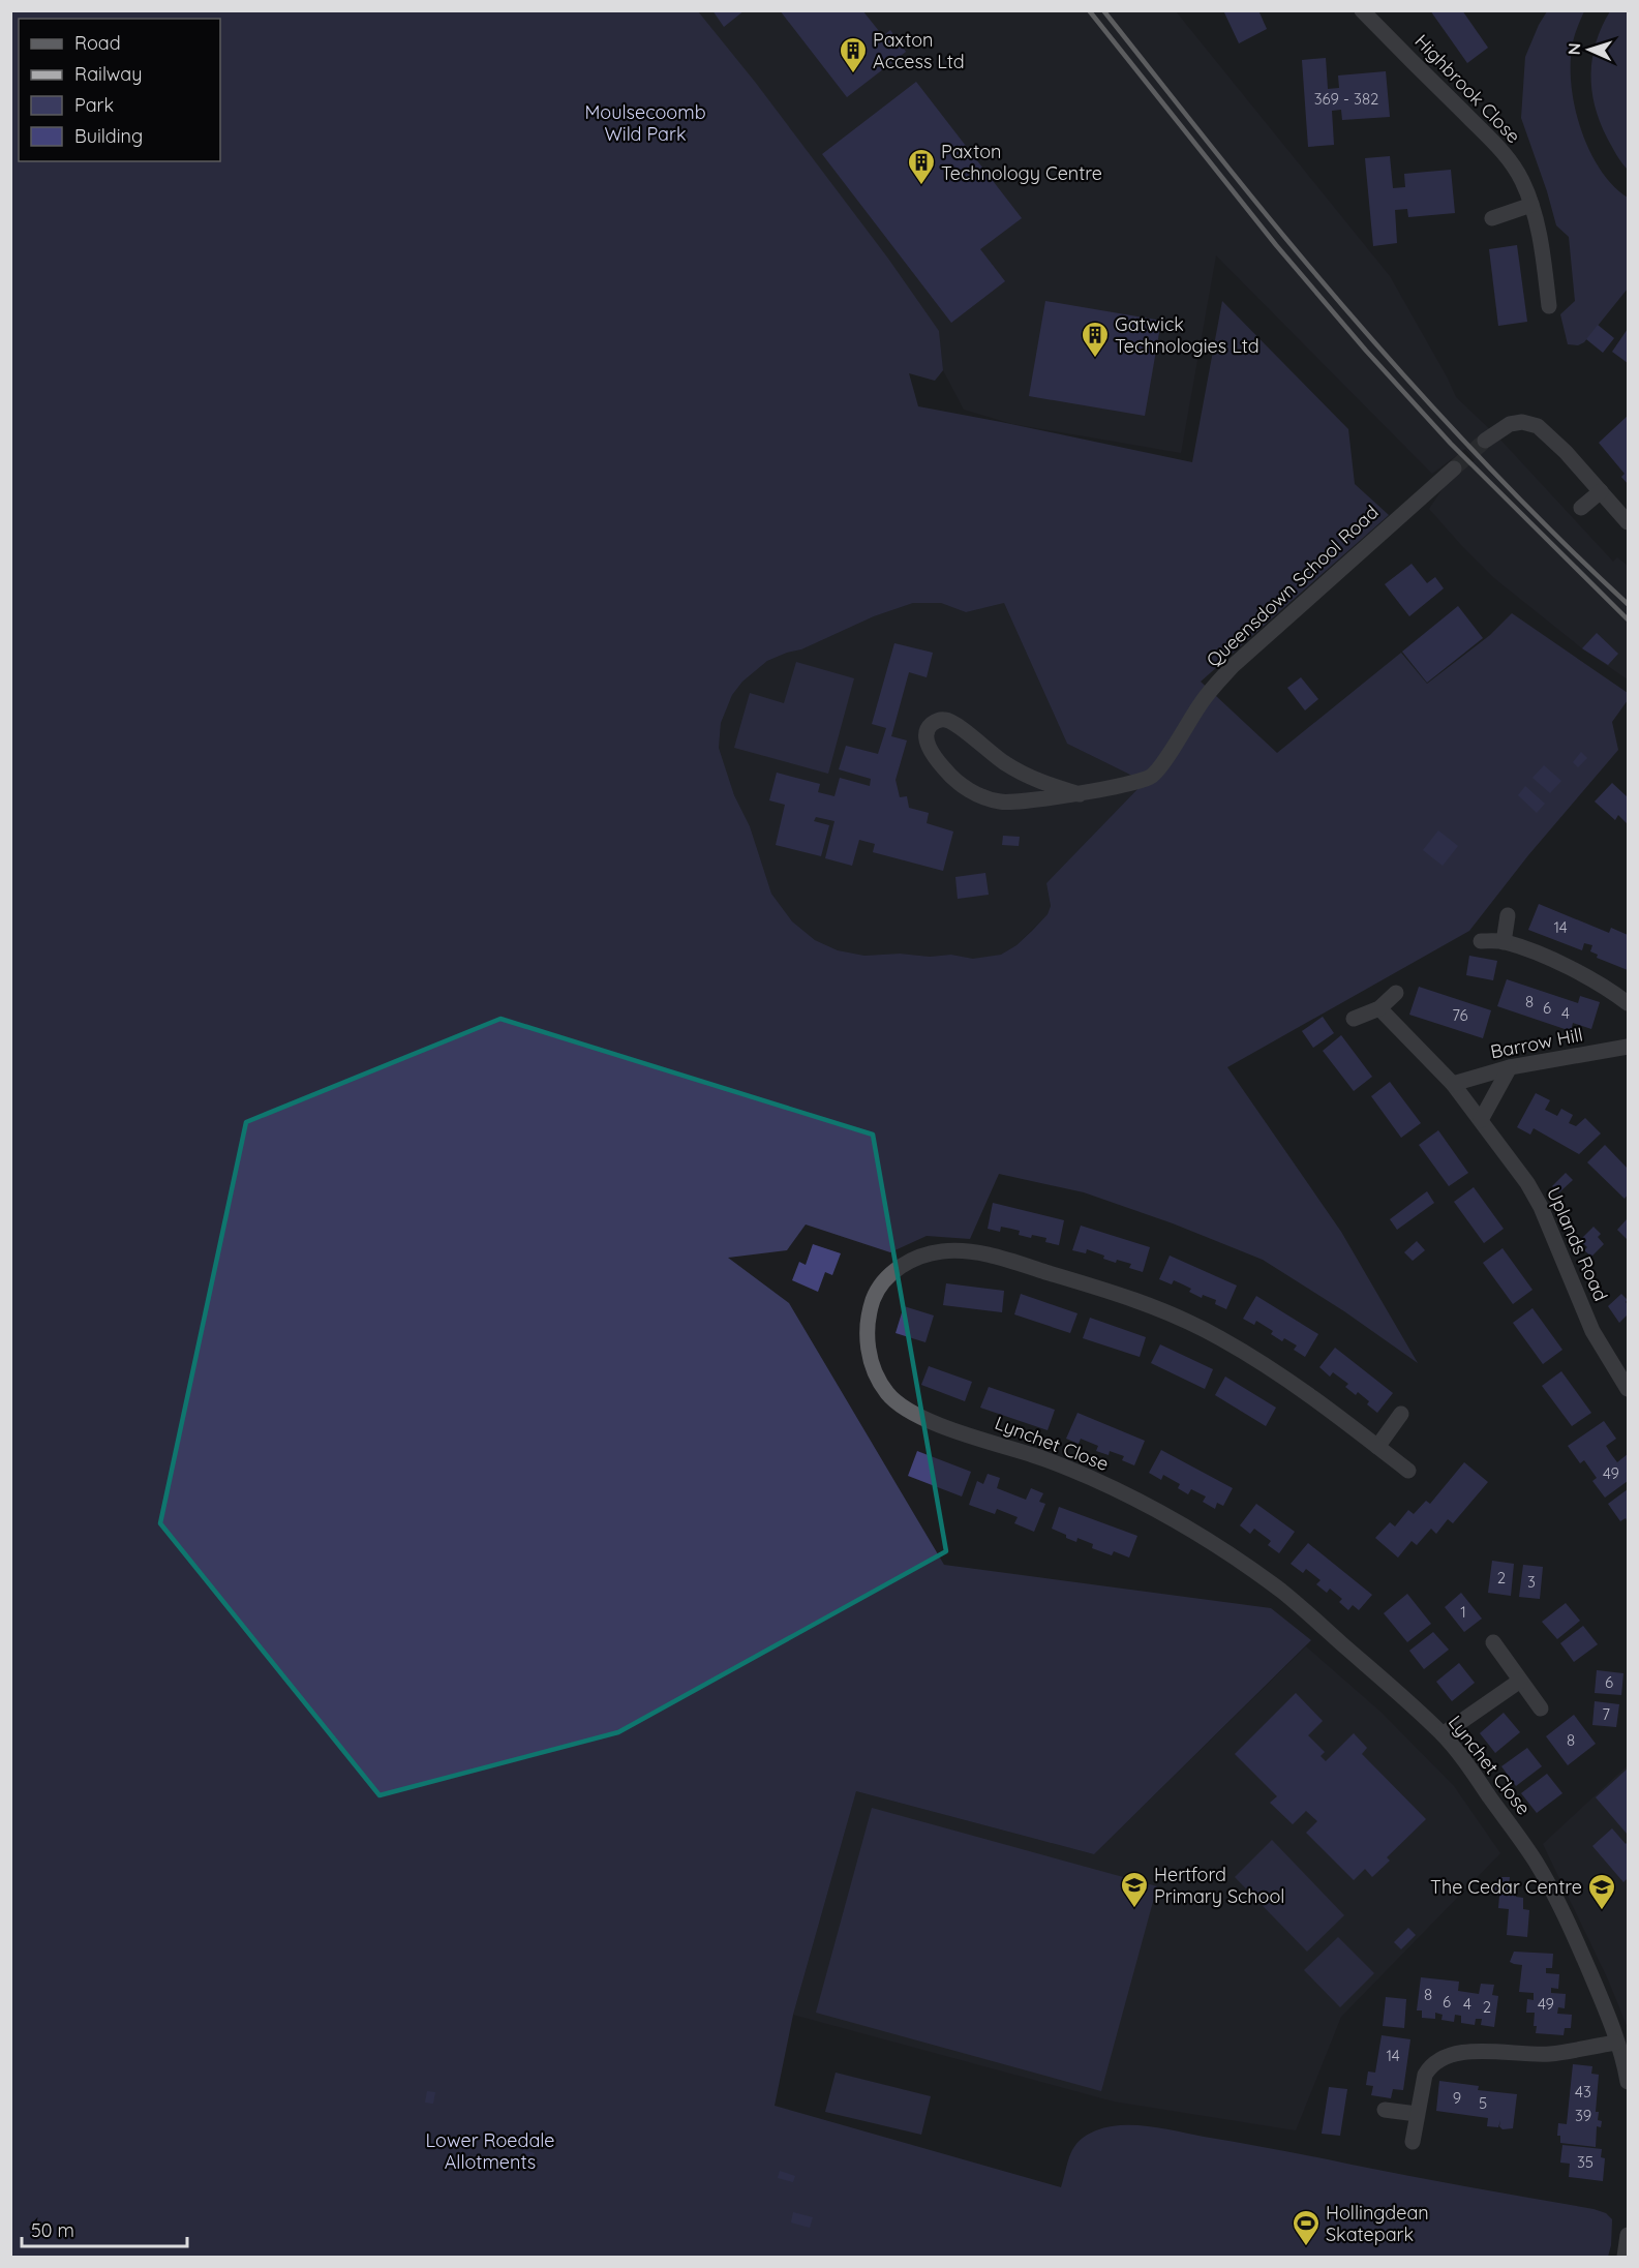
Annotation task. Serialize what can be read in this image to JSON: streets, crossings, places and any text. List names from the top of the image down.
{
  "streets": {
    "street": [
      "Highbrook Close",
      "Queensdown School Road",
      "Barrow Hill",
      "Uplands Road",
      "Lynchet Close"
    ]
  },
  "crossings": [
    ["Barrow Hill", "Uplands Road"]
  ],
  "parks": ["Moulsecoomb Wild Park", "Lower Roedale Allotments"],
  "places": {
    "building": ["Paxton Access Ltd", "Paxton Technology Centre", "Gatwick Technologies Ltd"],
    "school or university": ["Hertford Primary School", "The Cedar Centre"],
    "sports": ["Hollingdean Skatepark"]
  },
  "house_numbers": [
    "369 - 382",
    "14",
    "8",
    "6",
    "4",
    "76",
    "49",
    "2",
    "3",
    "1",
    "6",
    "7",
    "8",
    "8",
    "6",
    "4",
    "49",
    "2",
    "14",
    "43",
    "9",
    "5",
    "39",
    "35"
  ],
  "legend": [
    "Road",
    "Railway",
    "Park",
    "Building"
  ],
  "scale_bar": "50 m",
  "north": "left"
}
